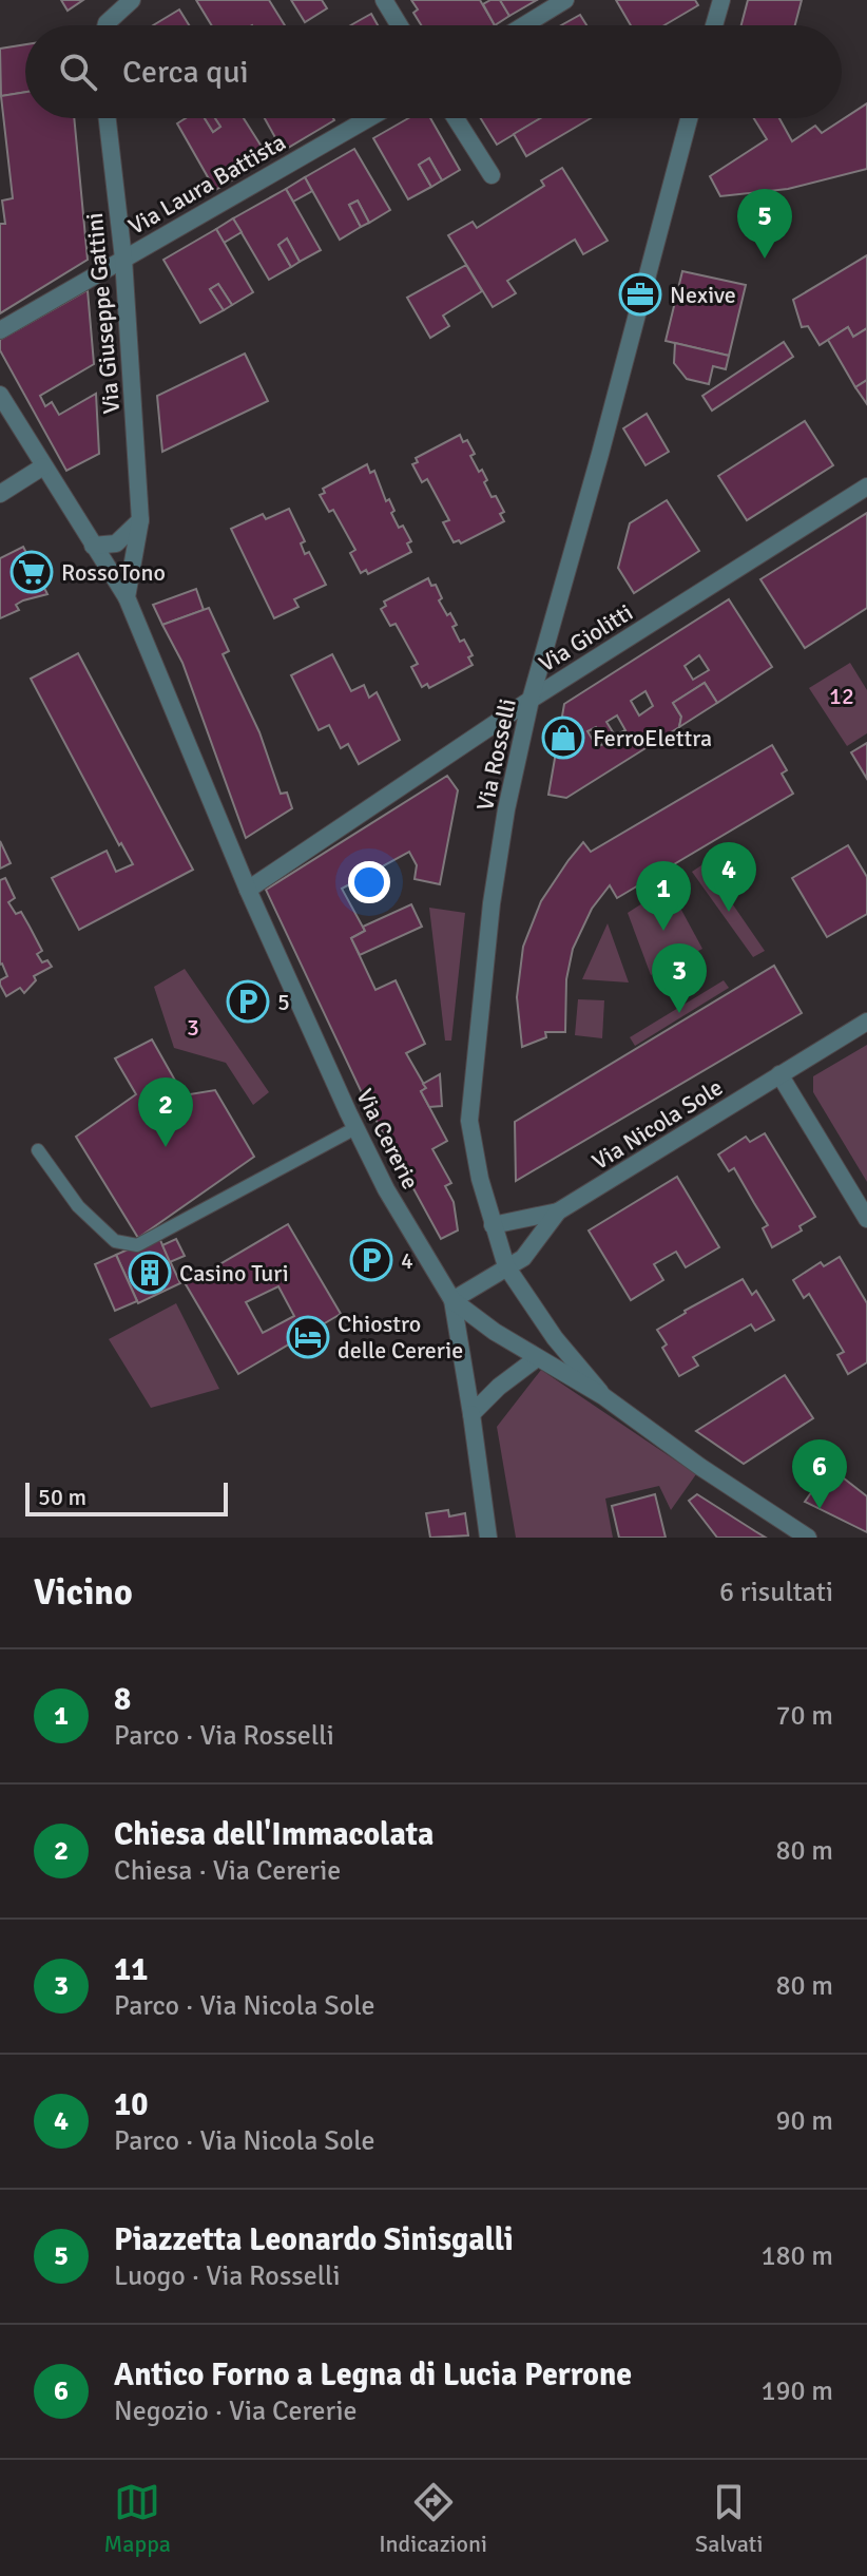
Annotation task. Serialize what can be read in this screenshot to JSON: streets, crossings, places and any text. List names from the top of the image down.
{
  "streets": {
    "street": [
      "Via Laura Battista",
      "Via Giuseppe Gattini",
      "Via Giolitti",
      "Via Rosselli",
      "Via Nicola Sole",
      "Via Cererie"
    ]
  },
  "crossings": [
    ["Via Laura Battista", "Via Giuseppe Gattini"],
    ["Via Giuseppe Gattini", "Via Cererie"],
    ["Via Giolitti", "Via Rosselli"],
    ["Via Giolitti", "Via Cererie"],
    ["Via Rosselli", "Via Cererie"]
  ],
  "parks": ["12", "3"],
  "places": {
    "office": ["Nexive"],
    "supermarket": ["RossoTono"],
    "shop": ["FerroElettra"],
    "parking": ["5", "4"],
    "building": ["Casino Turi"],
    "hotel": ["Chiostro delle Cererie"]
  },
  "scale_bar": "50 m",
  "page": {
    "search": "Cerca qui",
    "pins": [
      "5",
      "4",
      "1",
      "3",
      "2",
      "6"
    ],
    "scale": "50 m",
    "heading": ["Vicino", "6 risultati"],
    "list": [
      {
        "mark": "1",
        "name": "8",
        "note": "Parco · Via Rosselli",
        "value": "70 m"
      },
      {
        "mark": "2",
        "name": "Chiesa dell'Immacolata",
        "note": "Chiesa · Via Cererie",
        "value": "80 m"
      },
      {
        "mark": "3",
        "name": "11",
        "note": "Parco · Via Nicola Sole",
        "value": "80 m"
      },
      {
        "mark": "4",
        "name": "10",
        "note": "Parco · Via Nicola Sole",
        "value": "90 m"
      },
      {
        "mark": "5",
        "name": "Piazzetta Leonardo Sinisgalli",
        "note": "Luogo · Via Rosselli",
        "value": "180 m"
      },
      {
        "mark": "6",
        "name": "Antico Forno a Legna di Lucia Perrone",
        "note": "Negozio · Via Cererie",
        "value": "190 m"
      }
    ],
    "nav": ["Mappa", "Indicazioni", "Salvati"]
  }
}
